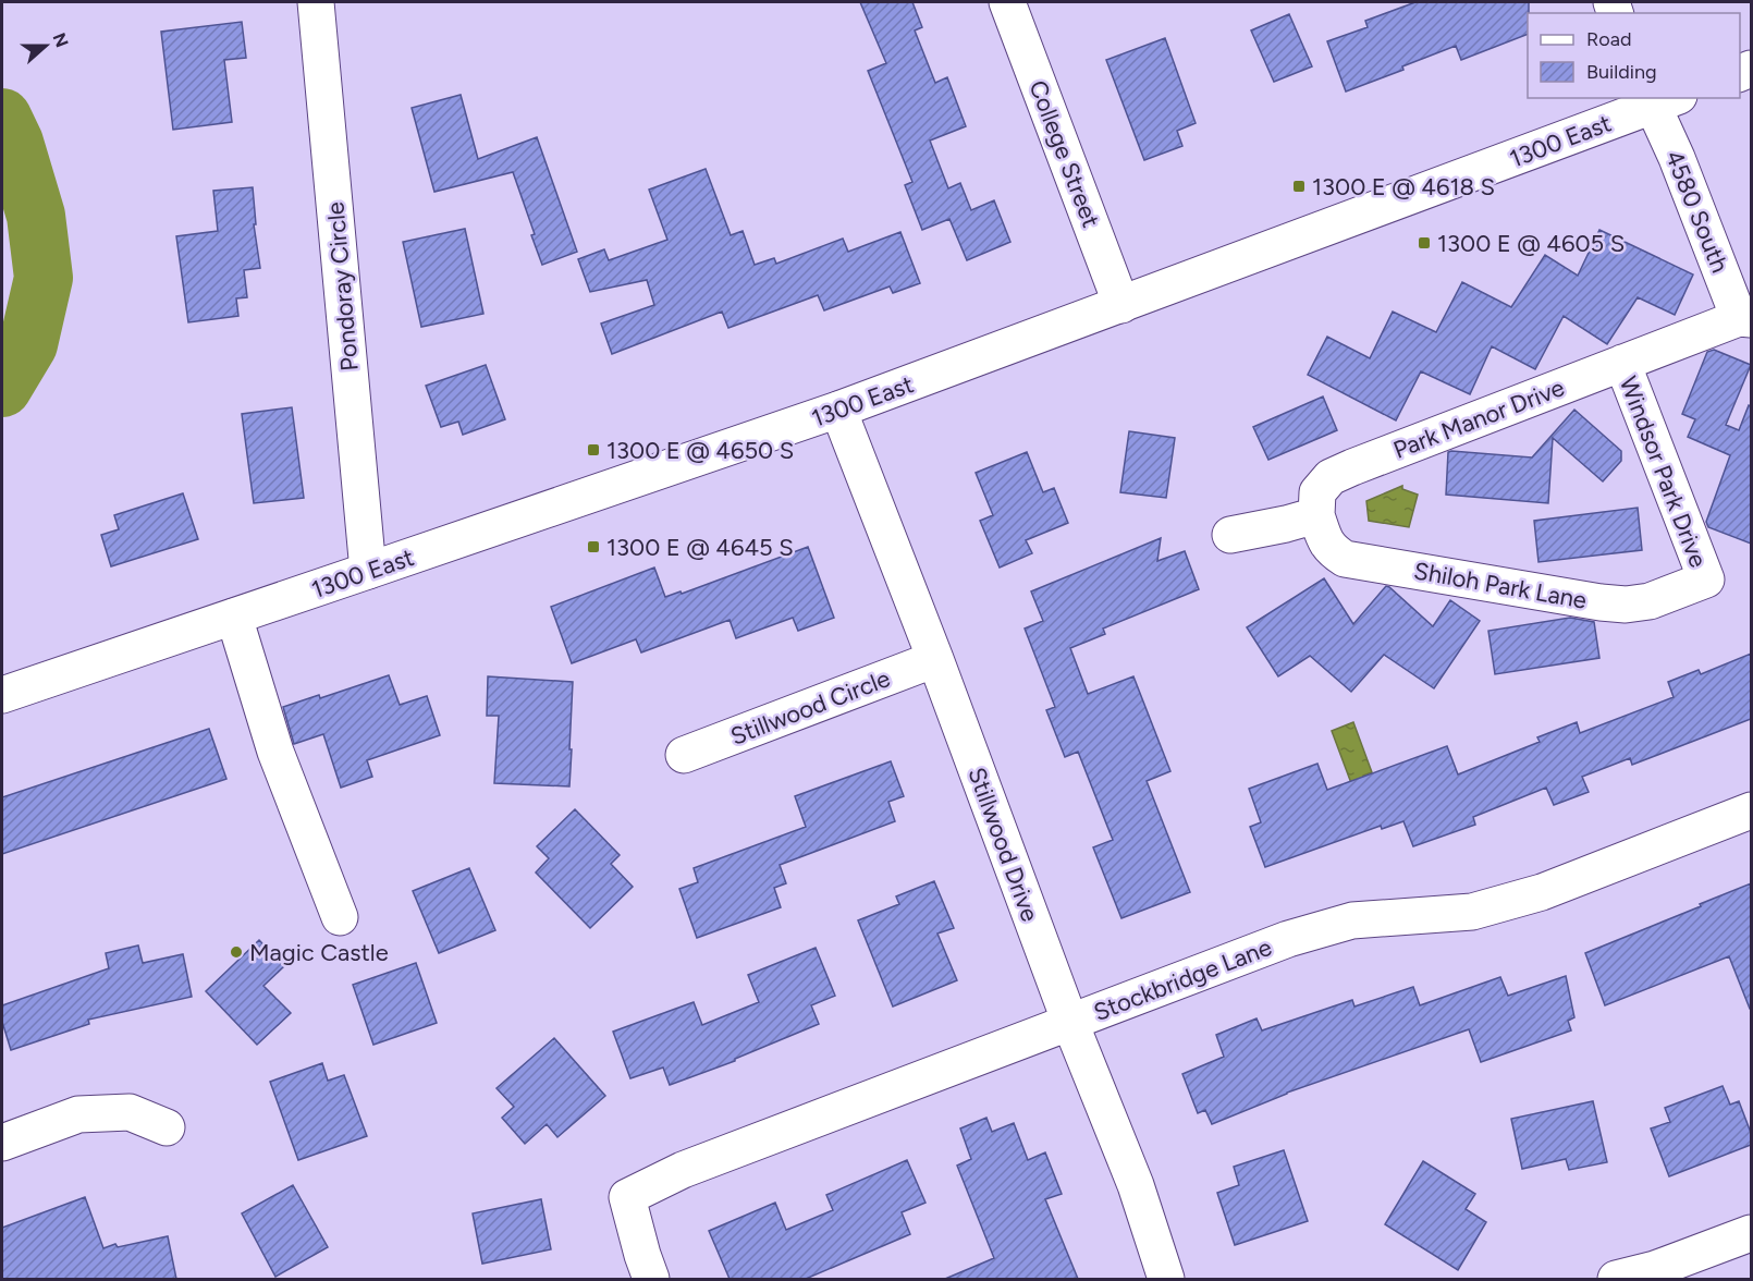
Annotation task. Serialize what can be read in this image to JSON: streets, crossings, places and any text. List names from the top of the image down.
{
  "streets": {
    "street": [
      "1300 East",
      "College Street",
      "4580 South",
      "Pondoray Circle",
      "Park Manor Drive",
      "Windsor Park Drive",
      "Shiloh Park Lane",
      "Stillwood Circle",
      "Stillwood Drive",
      "Stockbridge Lane"
    ]
  },
  "crossings": [
    ["1300 East", "College Street"],
    ["1300 East", "4580 South"],
    ["1300 East", "Pondoray Circle"],
    ["1300 East", "Stillwood Drive"],
    ["4580 South", "Park Manor Drive"],
    ["Park Manor Drive", "Windsor Park Drive"],
    ["Park Manor Drive", "Shiloh Park Lane"],
    ["Windsor Park Drive", "Shiloh Park Lane"],
    ["Stillwood Circle", "Stillwood Drive"],
    ["Stillwood Drive", "Stockbridge Lane"]
  ],
  "places": {
    "transit": [
      "1300 E @ 4618 S",
      "1300 E @ 4605 S",
      "1300 E @ 4650 S",
      "1300 E @ 4645 S"
    ],
    "other": ["Magic Castle"]
  },
  "legend": ["Road", "Building"],
  "north": "right"
}
